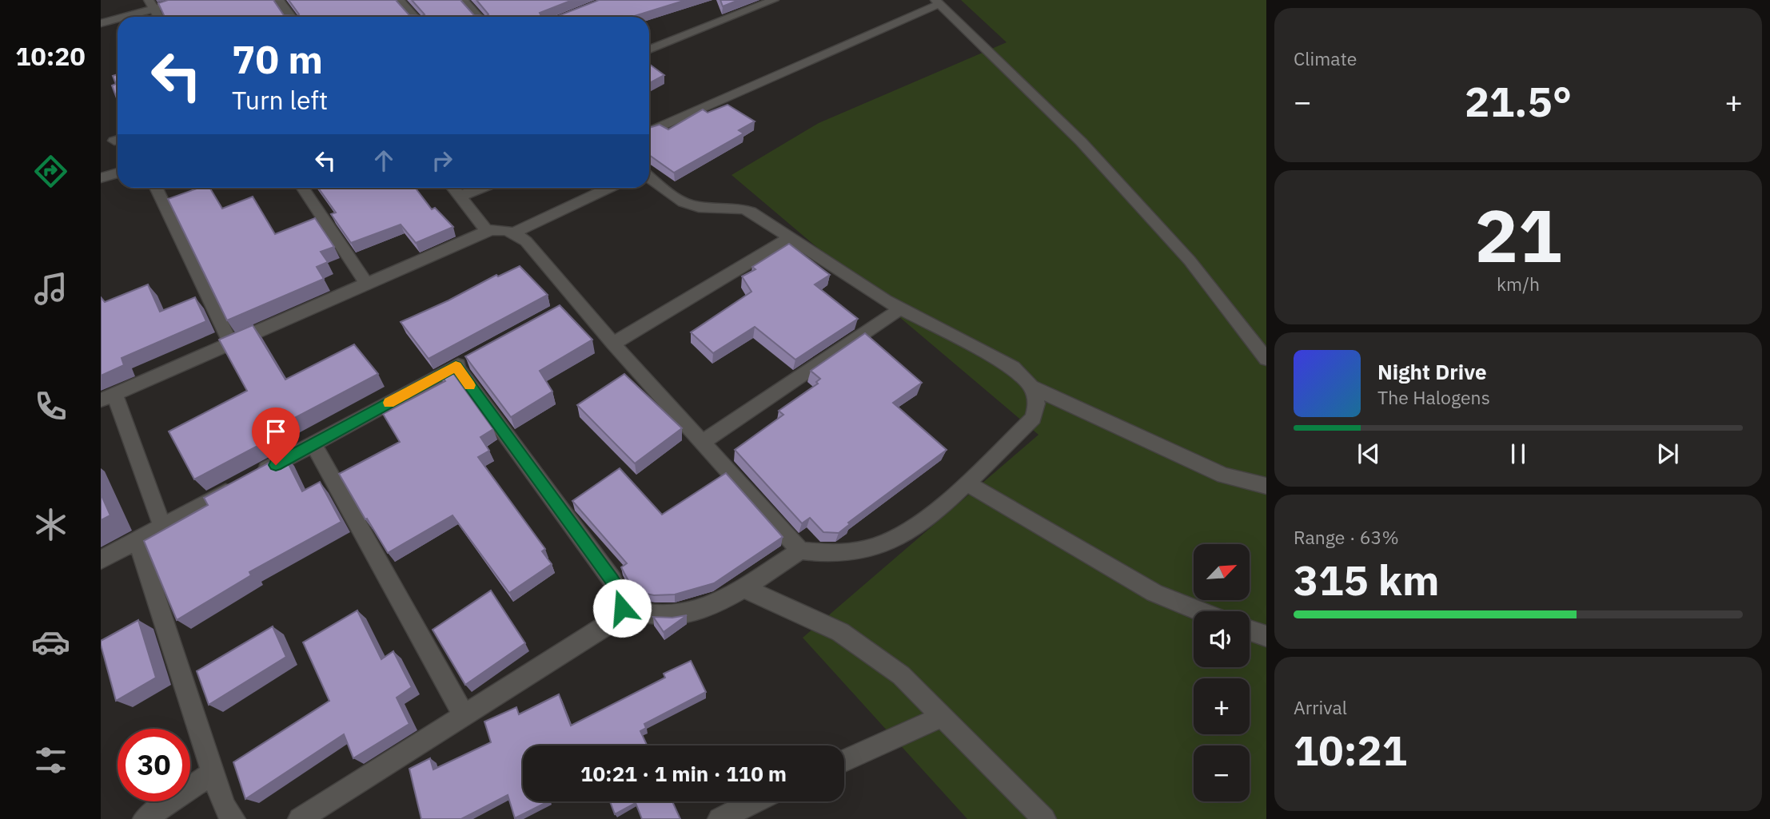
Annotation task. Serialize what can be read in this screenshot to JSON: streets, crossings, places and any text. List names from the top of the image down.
{
  "north": "top right",
  "page": {
    "tabs": "10:20",
    "tile": [
      "Climate",
      ["21", "km/h"],
      ["Range · 63%", "315 km"],
      ["Arrival", "10:21"]
    ],
    "turn": ["70 m", "Turn left"],
    "heat": ["−", "21.5°", "+"],
    "song": ["Night Drive", "The Halogens"],
    "map_buttons": ["+", "−"],
    "limit": "30",
    "trip": "10:21 · 1 min · 110 m"
  }
}
